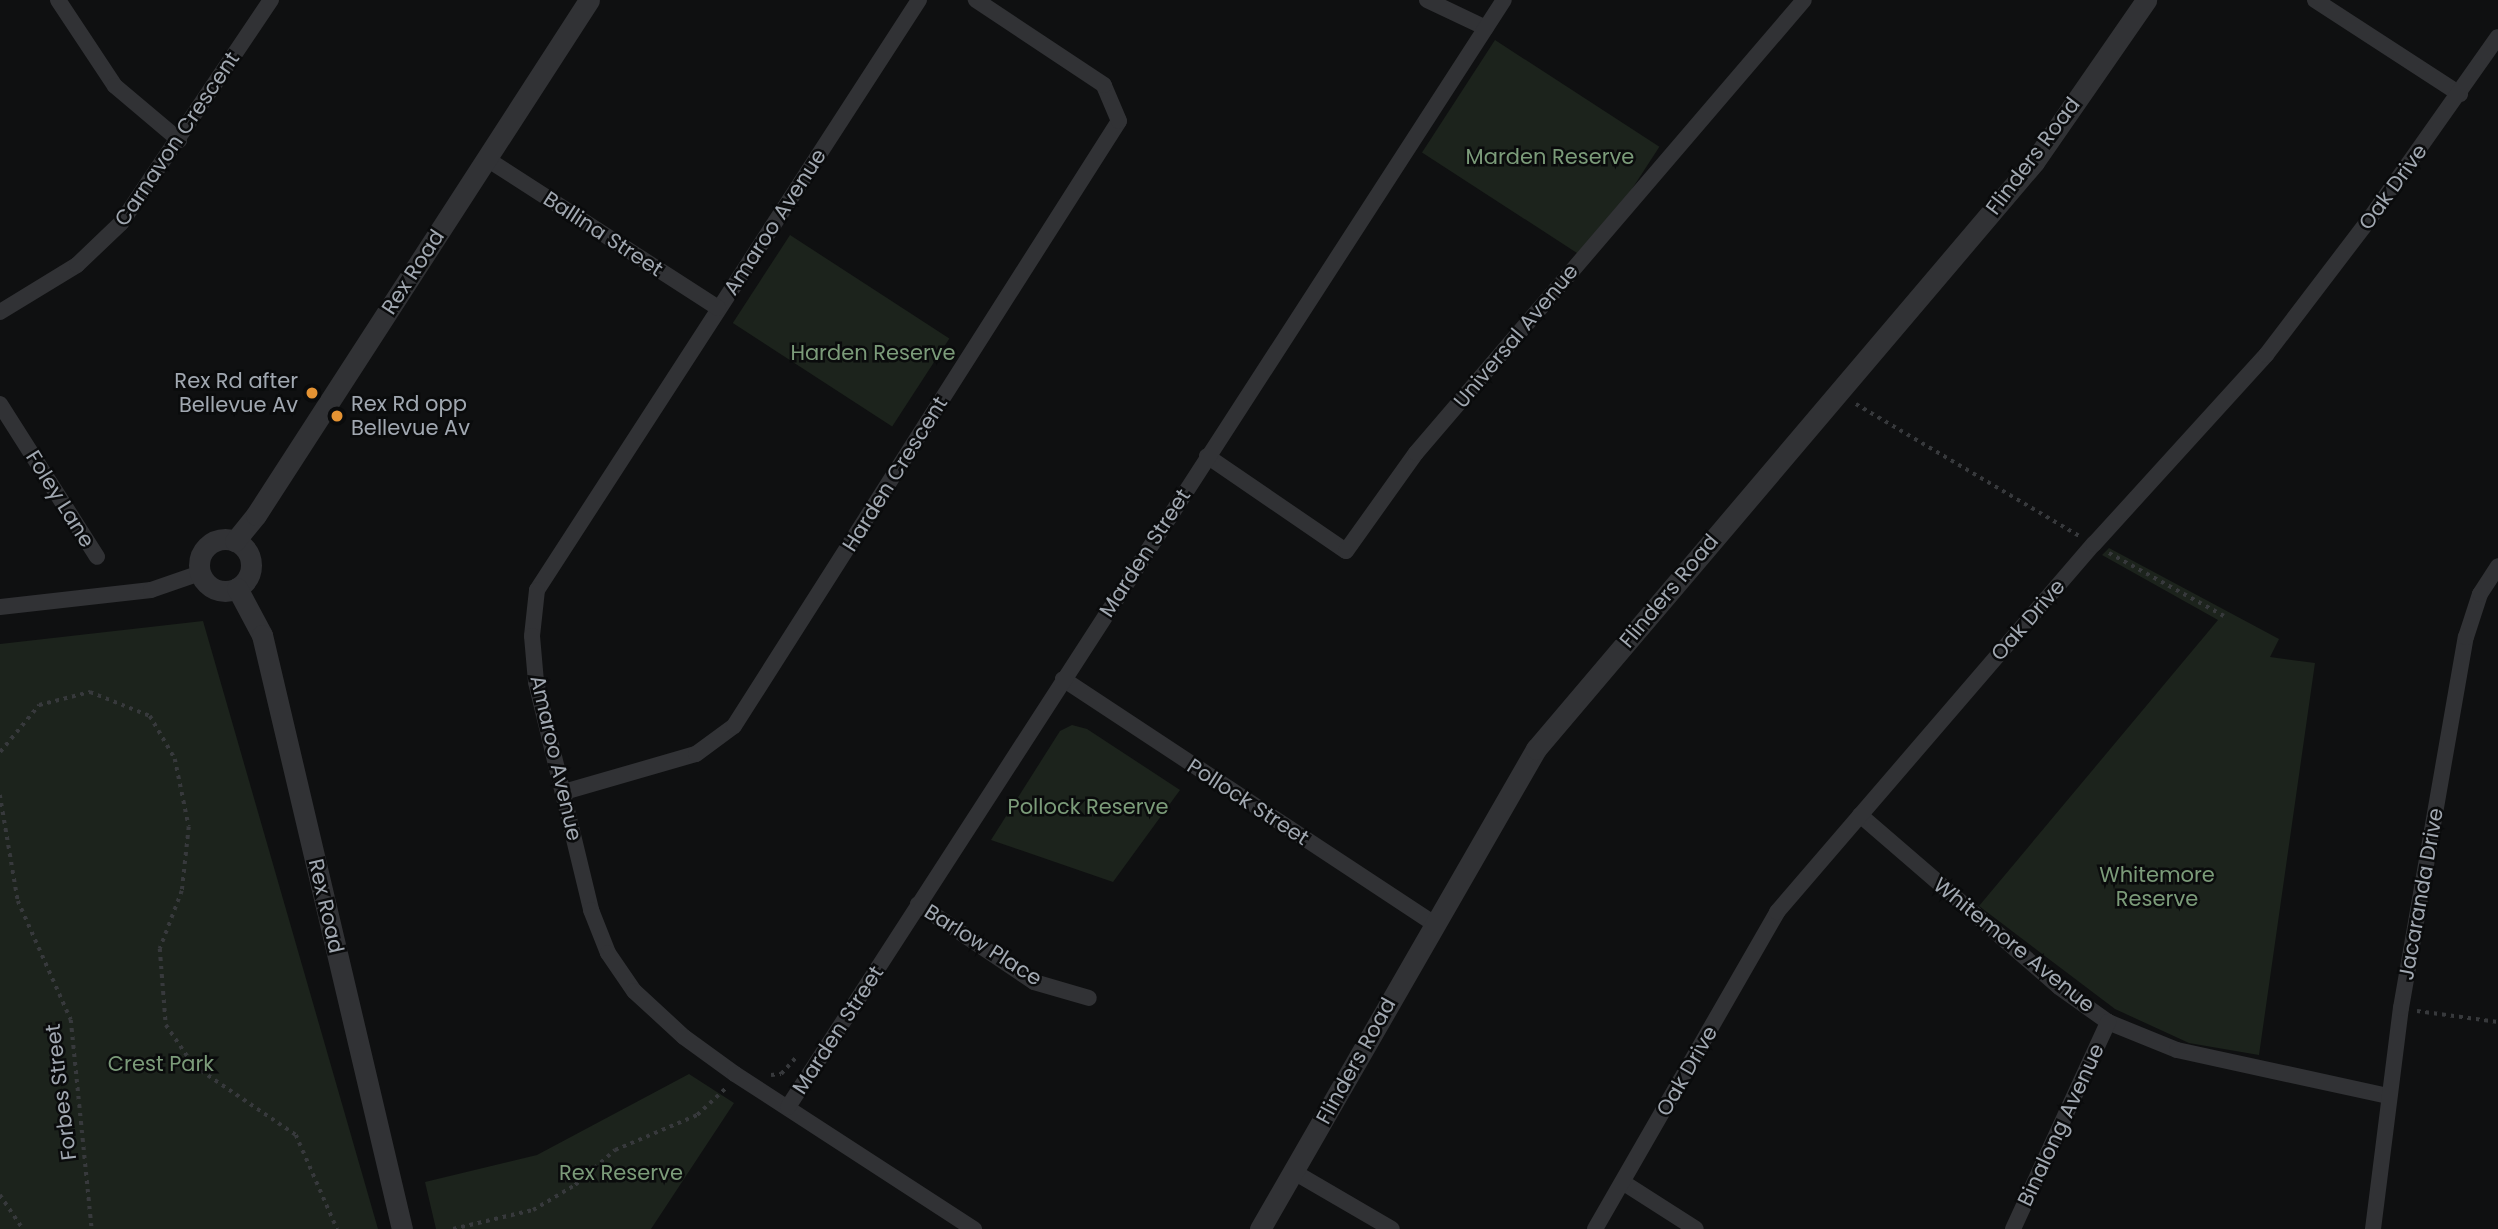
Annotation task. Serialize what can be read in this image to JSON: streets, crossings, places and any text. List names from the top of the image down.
{
  "streets": {
    "street": [
      "Carnavon Crescent",
      "Flinders Road",
      "Oak Drive",
      "Amaroo Avenue",
      "Ballina Street",
      "Rex Road",
      "Universal Avenue",
      "Harden Crescent",
      "Foley Lane",
      "Marden Street",
      "Pollock Street",
      "Jacaranda Drive",
      "Barlow Place",
      "Whitemore Avenue",
      "Binalong Avenue"
    ],
    "path": ["Forbes Street"]
  },
  "crossings": [
    ["Flinders Road", "Pollock Street"],
    ["Oak Drive", "Whitemore Avenue"],
    ["Amaroo Avenue", "Ballina Street"],
    ["Amaroo Avenue", "Harden Crescent"],
    ["Amaroo Avenue", "Marden Street"],
    ["Ballina Street", "Rex Road"],
    ["Universal Avenue", "Marden Street"],
    ["Marden Street", "Pollock Street"],
    ["Marden Street", "Barlow Place"],
    ["Jacaranda Drive", "Whitemore Avenue"],
    ["Whitemore Avenue", "Binalong Avenue"]
  ],
  "parks": [
    "Marden Reserve",
    "Harden Reserve",
    "Pollock Reserve",
    "Whitemore Reserve",
    "Crest Park",
    "Rex Reserve"
  ],
  "places": ["Rex Rd after Bellevue Av", "Rex Rd opp Bellevue Av"]
}
